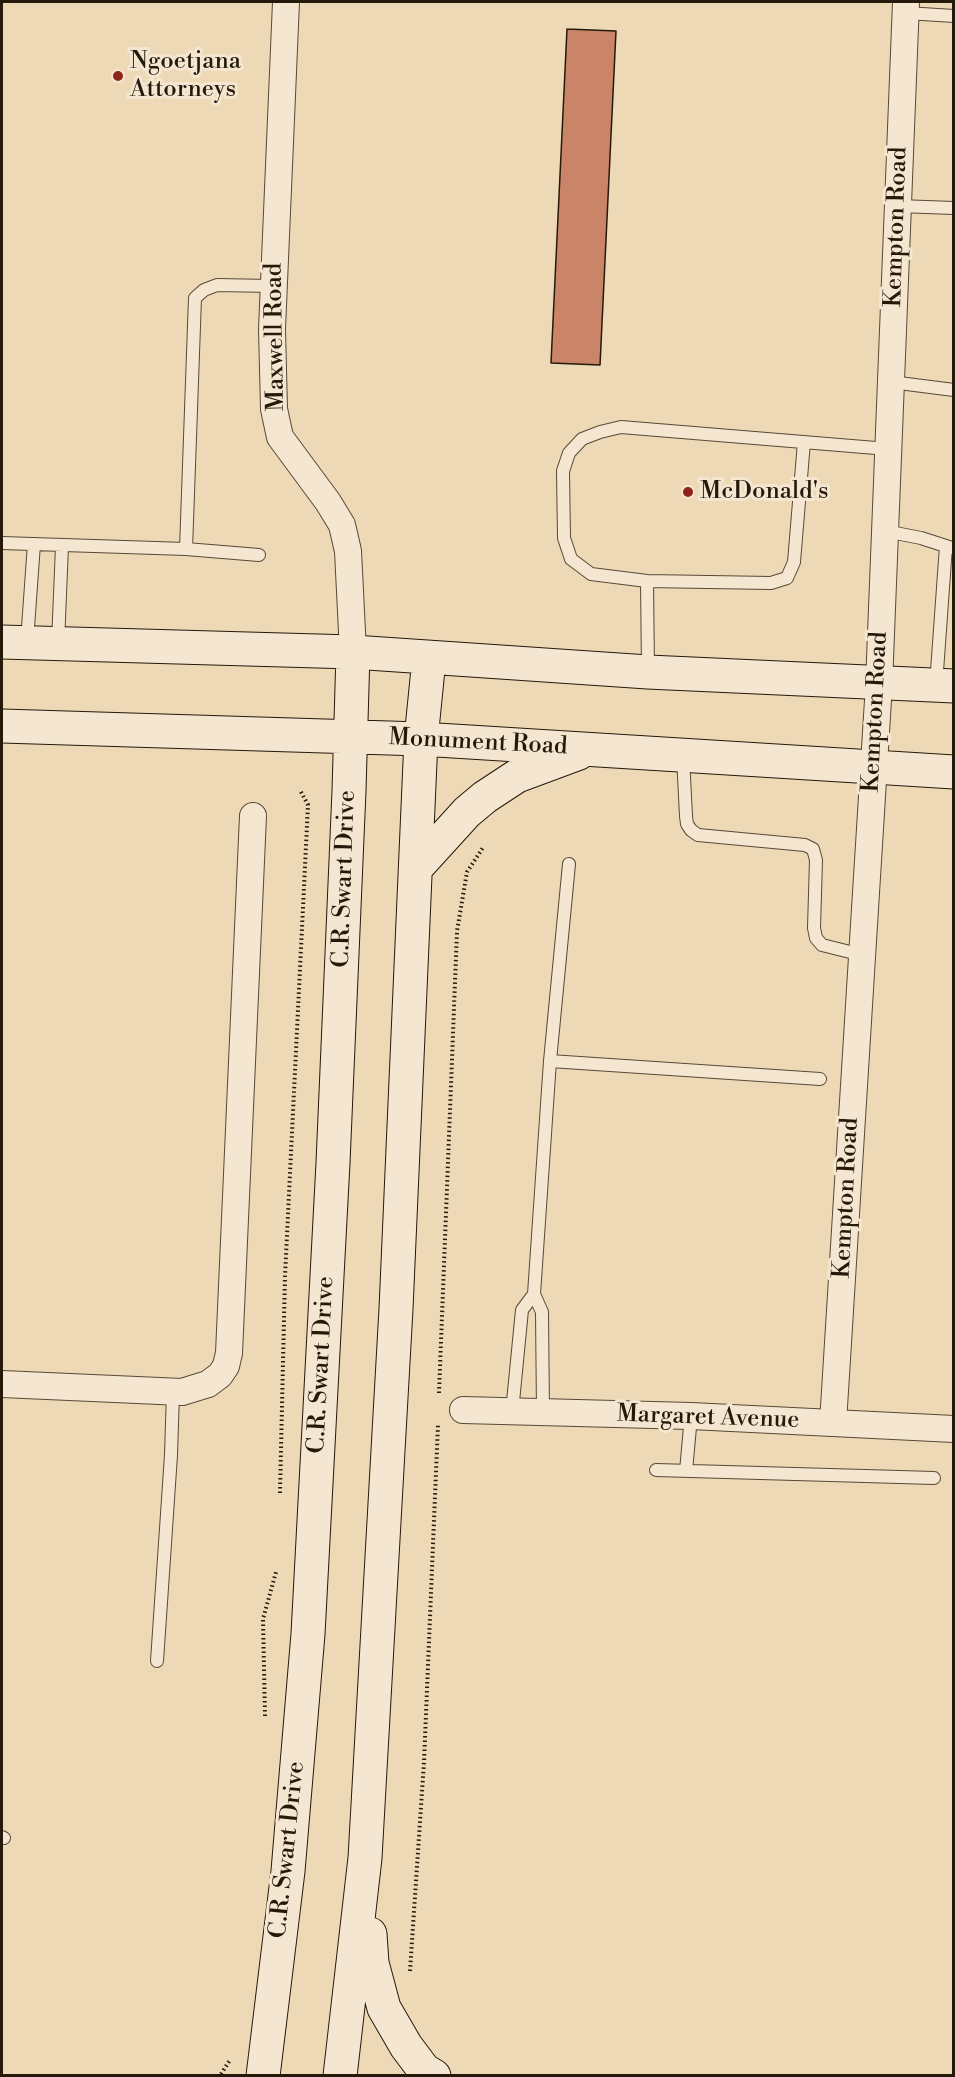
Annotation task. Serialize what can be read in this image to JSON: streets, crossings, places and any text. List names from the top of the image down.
{
  "streets": {
    "main road": ["Monument Road", "C.R. Swart Drive"],
    "street": ["Kempton Road", "Maxwell Road", "Margaret Avenue"]
  },
  "crossings": [
    ["Kempton Road", "Monument Road"],
    ["Kempton Road", "Margaret Avenue"],
    ["Maxwell Road", "C.R. Swart Drive"],
    ["Monument Road", "C.R. Swart Drive"]
  ],
  "places": ["Ngoetjana Attorneys", "McDonald's"]
}
